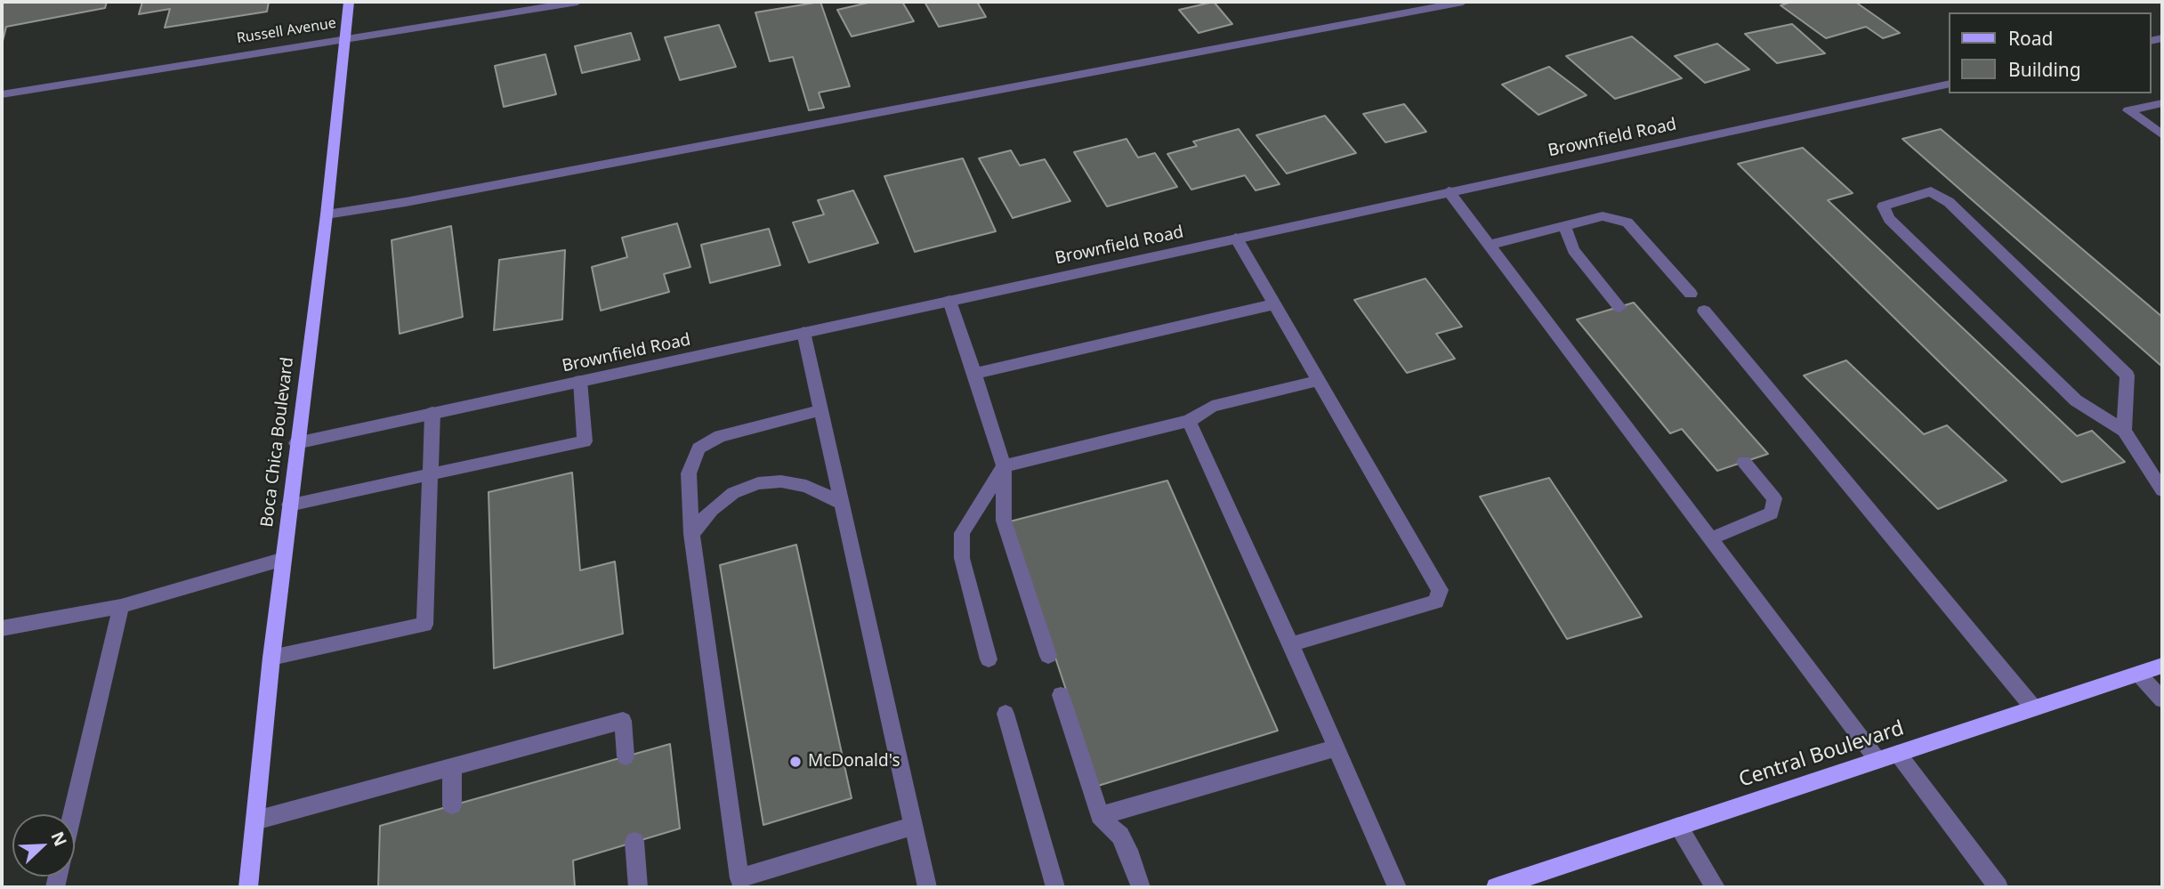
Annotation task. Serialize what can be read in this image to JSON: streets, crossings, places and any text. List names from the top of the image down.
{
  "streets": {
    "main road": ["Boca Chica Boulevard", "Central Boulevard"],
    "street": ["Russell Avenue", "Brownfield Road"]
  },
  "crossings": [
    ["Russell Avenue", "Boca Chica Boulevard"],
    ["Brownfield Road", "Boca Chica Boulevard"]
  ],
  "places": ["McDonald's"],
  "legend": ["Road", "Building"],
  "north": "top right"
}
